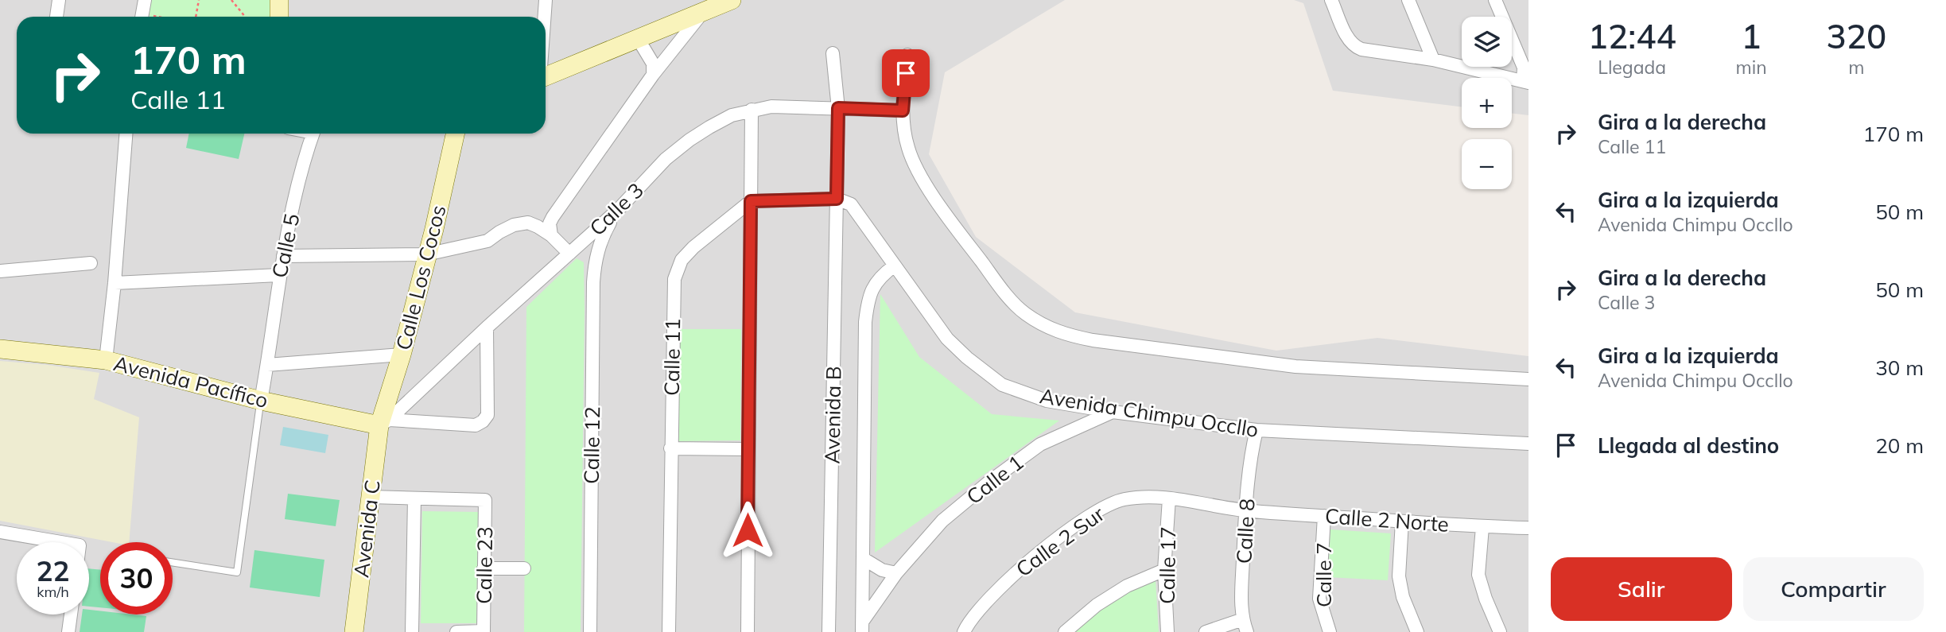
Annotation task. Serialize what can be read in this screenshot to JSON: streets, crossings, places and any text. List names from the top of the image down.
{
  "streets": {
    "street": [
      "Calle 3",
      "Calle 5",
      "Calle Los Cocos",
      "Calle 11",
      "Avenida Pacífico",
      "Avenida Chimpu Occllo",
      "Avenida B",
      "Calle 12",
      "Calle 1",
      "Calle 2 Norte",
      "Avenida C",
      "Calle 8",
      "Calle 2 Sur",
      "Calle 23",
      "Calle 17",
      "Calle 7"
    ]
  },
  "crossings": [
    ["Calle 3", "Calle Los Cocos"],
    ["Calle 3", "Avenida Pacífico"],
    ["Calle 3", "Calle 12"],
    ["Calle 3", "Avenida C"],
    ["Calle 5", "Avenida Pacífico"],
    ["Calle Los Cocos", "Avenida Pacífico"],
    ["Calle Los Cocos", "Avenida C"],
    ["Avenida Pacífico", "Avenida C"],
    ["Avenida Chimpu Occllo", "Avenida B"],
    ["Avenida Chimpu Occllo", "Calle 1"],
    ["Avenida Chimpu Occllo", "Calle 8"],
    ["Avenida B", "Calle 1"],
    ["Calle 2 Norte", "Calle 8"],
    ["Calle 2 Norte", "Calle 2 Sur"],
    ["Calle 2 Norte", "Calle 7"],
    ["Calle 8", "Calle 2 Sur"],
    ["Calle 2 Sur", "Calle 17"]
  ],
  "page": {
    "eta": [
      "12:44",
      "Llegada",
      "1",
      "min",
      "320",
      "m"
    ],
    "map_buttons": ["+", "−"],
    "turn": ["170 m", "Calle 11"],
    "list": [
      {
        "name": "Gira a la derecha",
        "note": "Calle 11",
        "value": "170 m"
      },
      {
        "name": "Gira a la izquierda",
        "note": "Avenida Chimpu Occllo",
        "value": "50 m"
      },
      {
        "name": "Gira a la derecha",
        "note": "Calle 3",
        "value": "50 m"
      },
      {
        "name": "Gira a la izquierda",
        "note": "Avenida Chimpu Occllo",
        "value": "30 m"
      },
      {
        "name": "Llegada al destino",
        "value": "20 m"
      }
    ],
    "speed": "22 km/h",
    "limit": "30",
    "buttons": ["Salir", "Compartir"]
  }
}
